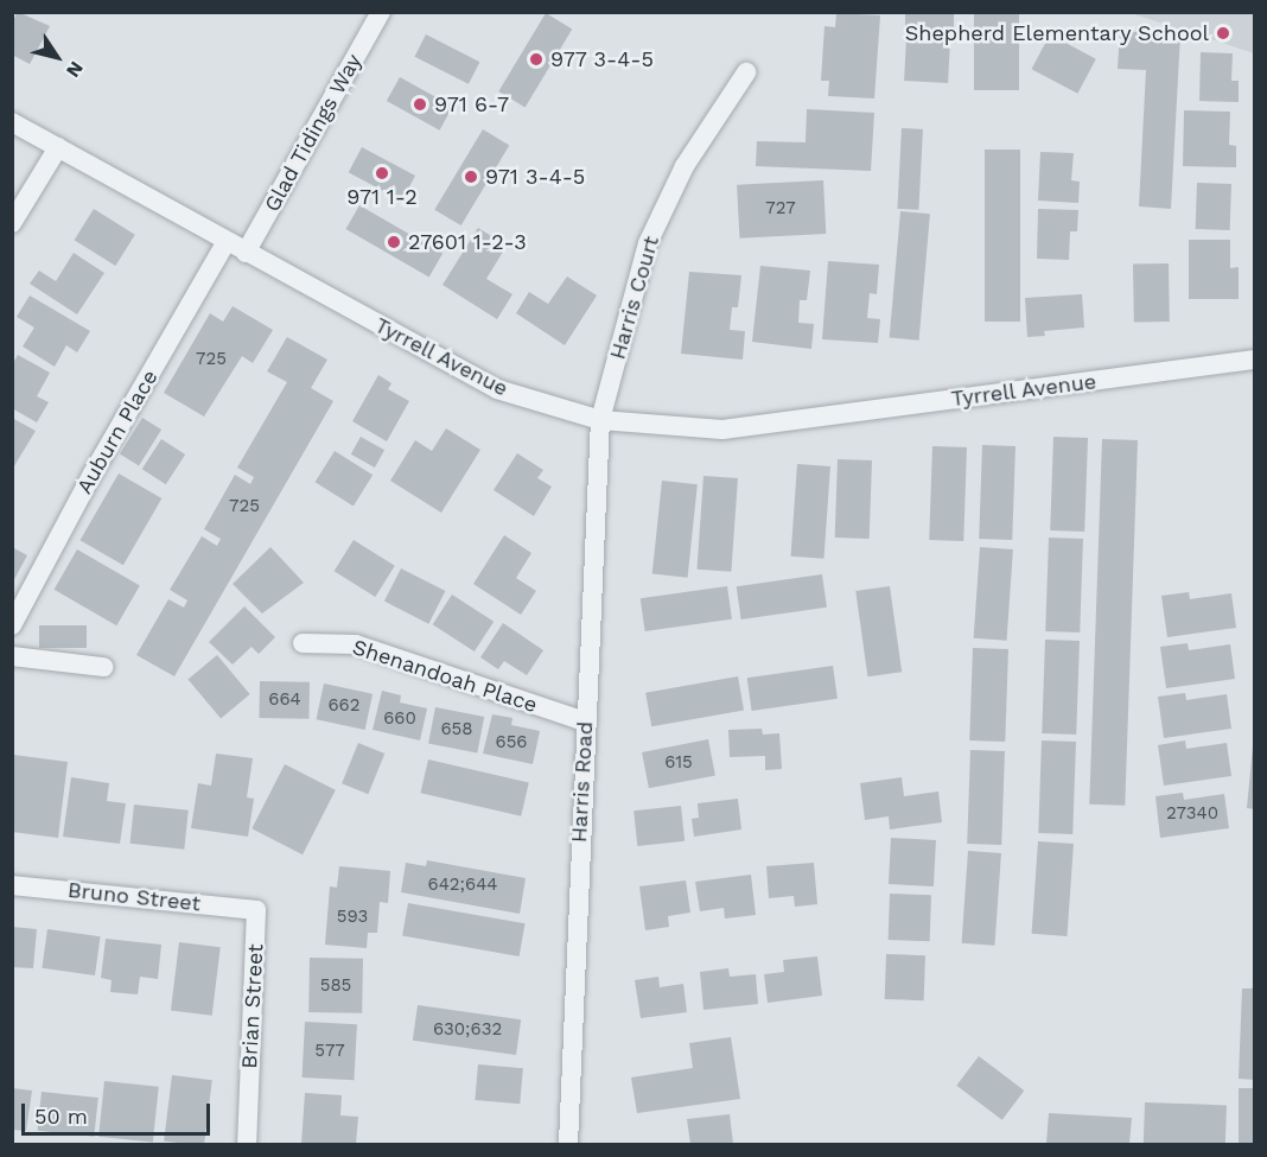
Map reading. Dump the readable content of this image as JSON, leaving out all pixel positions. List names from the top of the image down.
{
  "streets": {
    "street": [
      "Glad Tidings Way",
      "Harris Court",
      "Tyrrell Avenue",
      "Auburn Place",
      "Shenandoah Place",
      "Harris Road",
      "Bruno Street",
      "Brian Street"
    ]
  },
  "crossings": [
    ["Glad Tidings Way", "Tyrrell Avenue"],
    ["Harris Court", "Tyrrell Avenue"],
    ["Harris Court", "Harris Road"],
    ["Tyrrell Avenue", "Auburn Place"],
    ["Tyrrell Avenue", "Harris Road"],
    ["Shenandoah Place", "Harris Road"],
    ["Bruno Street", "Brian Street"]
  ],
  "places": [
    "Shepherd Elementary School",
    "977 3-4-5",
    "971 6-7",
    "971 1-2",
    "971 3-4-5",
    "27601 1-2-3"
  ],
  "house_numbers": [
    "727",
    "725",
    "725",
    "664",
    "662",
    "660",
    "658",
    "656",
    "615",
    "27340",
    "642;644",
    "593",
    "585",
    "630;632",
    "577"
  ],
  "scale_bar": "50 m",
  "north": "bottom right"
}
